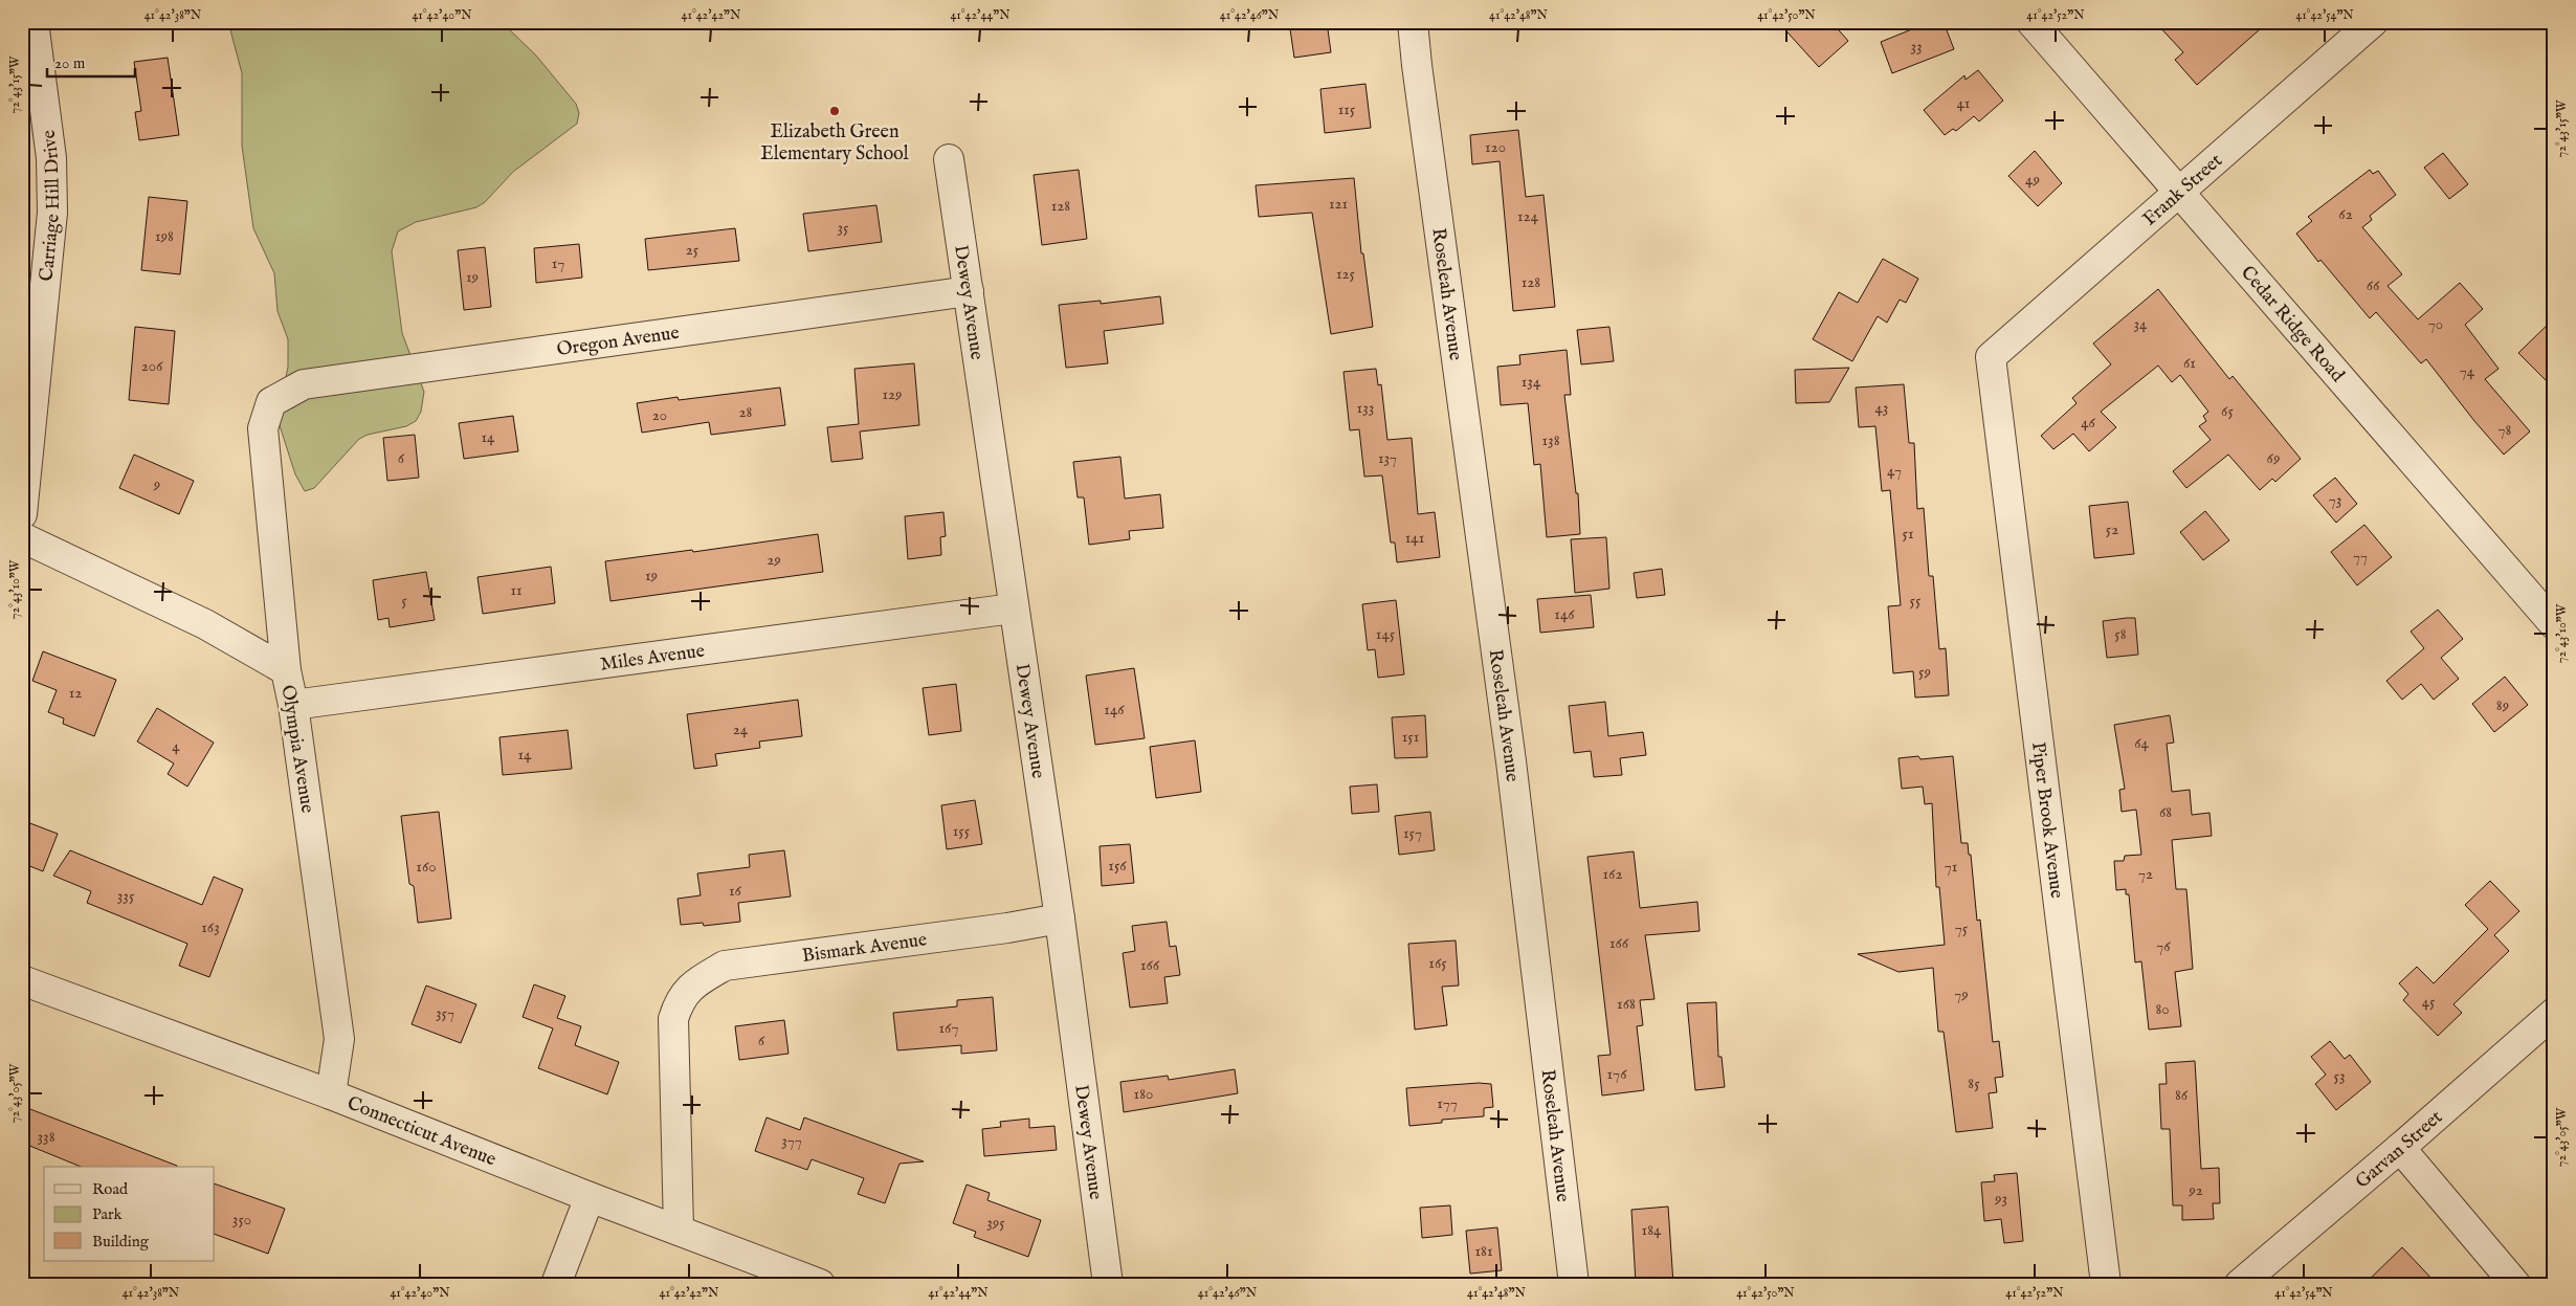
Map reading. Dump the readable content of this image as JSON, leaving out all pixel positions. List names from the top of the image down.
{
  "streets": {
    "street": [
      "Frank Street",
      "Carriage Hill Drive",
      "Roseleah Avenue",
      "Dewey Avenue",
      "Cedar Ridge Road",
      "Oregon Avenue",
      "Miles Avenue",
      "Olympia Avenue",
      "Piper Brook Avenue",
      "Bismark Avenue",
      "Connecticut Avenue",
      "Garvan Street"
    ]
  },
  "crossings": [
    ["Frank Street", "Cedar Ridge Road"],
    ["Frank Street", "Piper Brook Avenue"],
    ["Dewey Avenue", "Oregon Avenue"],
    ["Dewey Avenue", "Miles Avenue"],
    ["Dewey Avenue", "Bismark Avenue"],
    ["Oregon Avenue", "Olympia Avenue"],
    ["Miles Avenue", "Olympia Avenue"],
    ["Olympia Avenue", "Connecticut Avenue"],
    ["Bismark Avenue", "Connecticut Avenue"]
  ],
  "places": ["Elizabeth Green Elementary School"],
  "house_numbers": [
    "33",
    "41",
    "115",
    "120",
    "49",
    "121",
    "128",
    "62",
    "124",
    "35",
    "198",
    "25",
    "17",
    "125",
    "19",
    "128",
    "66",
    "34",
    "70",
    "61",
    "206",
    "74",
    "134",
    "129",
    "133",
    "43",
    "65",
    "28",
    "20",
    "46",
    "78",
    "14",
    "138",
    "6",
    "137",
    "69",
    "47",
    "9",
    "73",
    "52",
    "51",
    "141",
    "77",
    "29",
    "19",
    "11",
    "5",
    "55",
    "146",
    "145",
    "58",
    "59",
    "12",
    "89",
    "146",
    "24",
    "151",
    "64",
    "4",
    "14",
    "68",
    "155",
    "157",
    "156",
    "160",
    "71",
    "162",
    "72",
    "16",
    "335",
    "163",
    "75",
    "166",
    "76",
    "165",
    "166",
    "79",
    "45",
    "168",
    "80",
    "357",
    "167",
    "6",
    "176",
    "53",
    "85",
    "180",
    "86",
    "177",
    "338",
    "377",
    "92",
    "93",
    "350",
    "395",
    "184",
    "181"
  ],
  "legend": ["Road", "Park", "Building"],
  "scale_bar": "20 m",
  "coordinates": [
    "41°42'38\"N",
    "41°42'40\"N",
    "41°42'42\"N",
    "41°42'44\"N",
    "41°42'46\"N",
    "41°42'48\"N",
    "41°42'50\"N",
    "41°42'52\"N",
    "41°42'54\"N",
    "72°43'15\"W",
    "72°43'10\"W",
    "72°43'05\"W"
  ]
}
